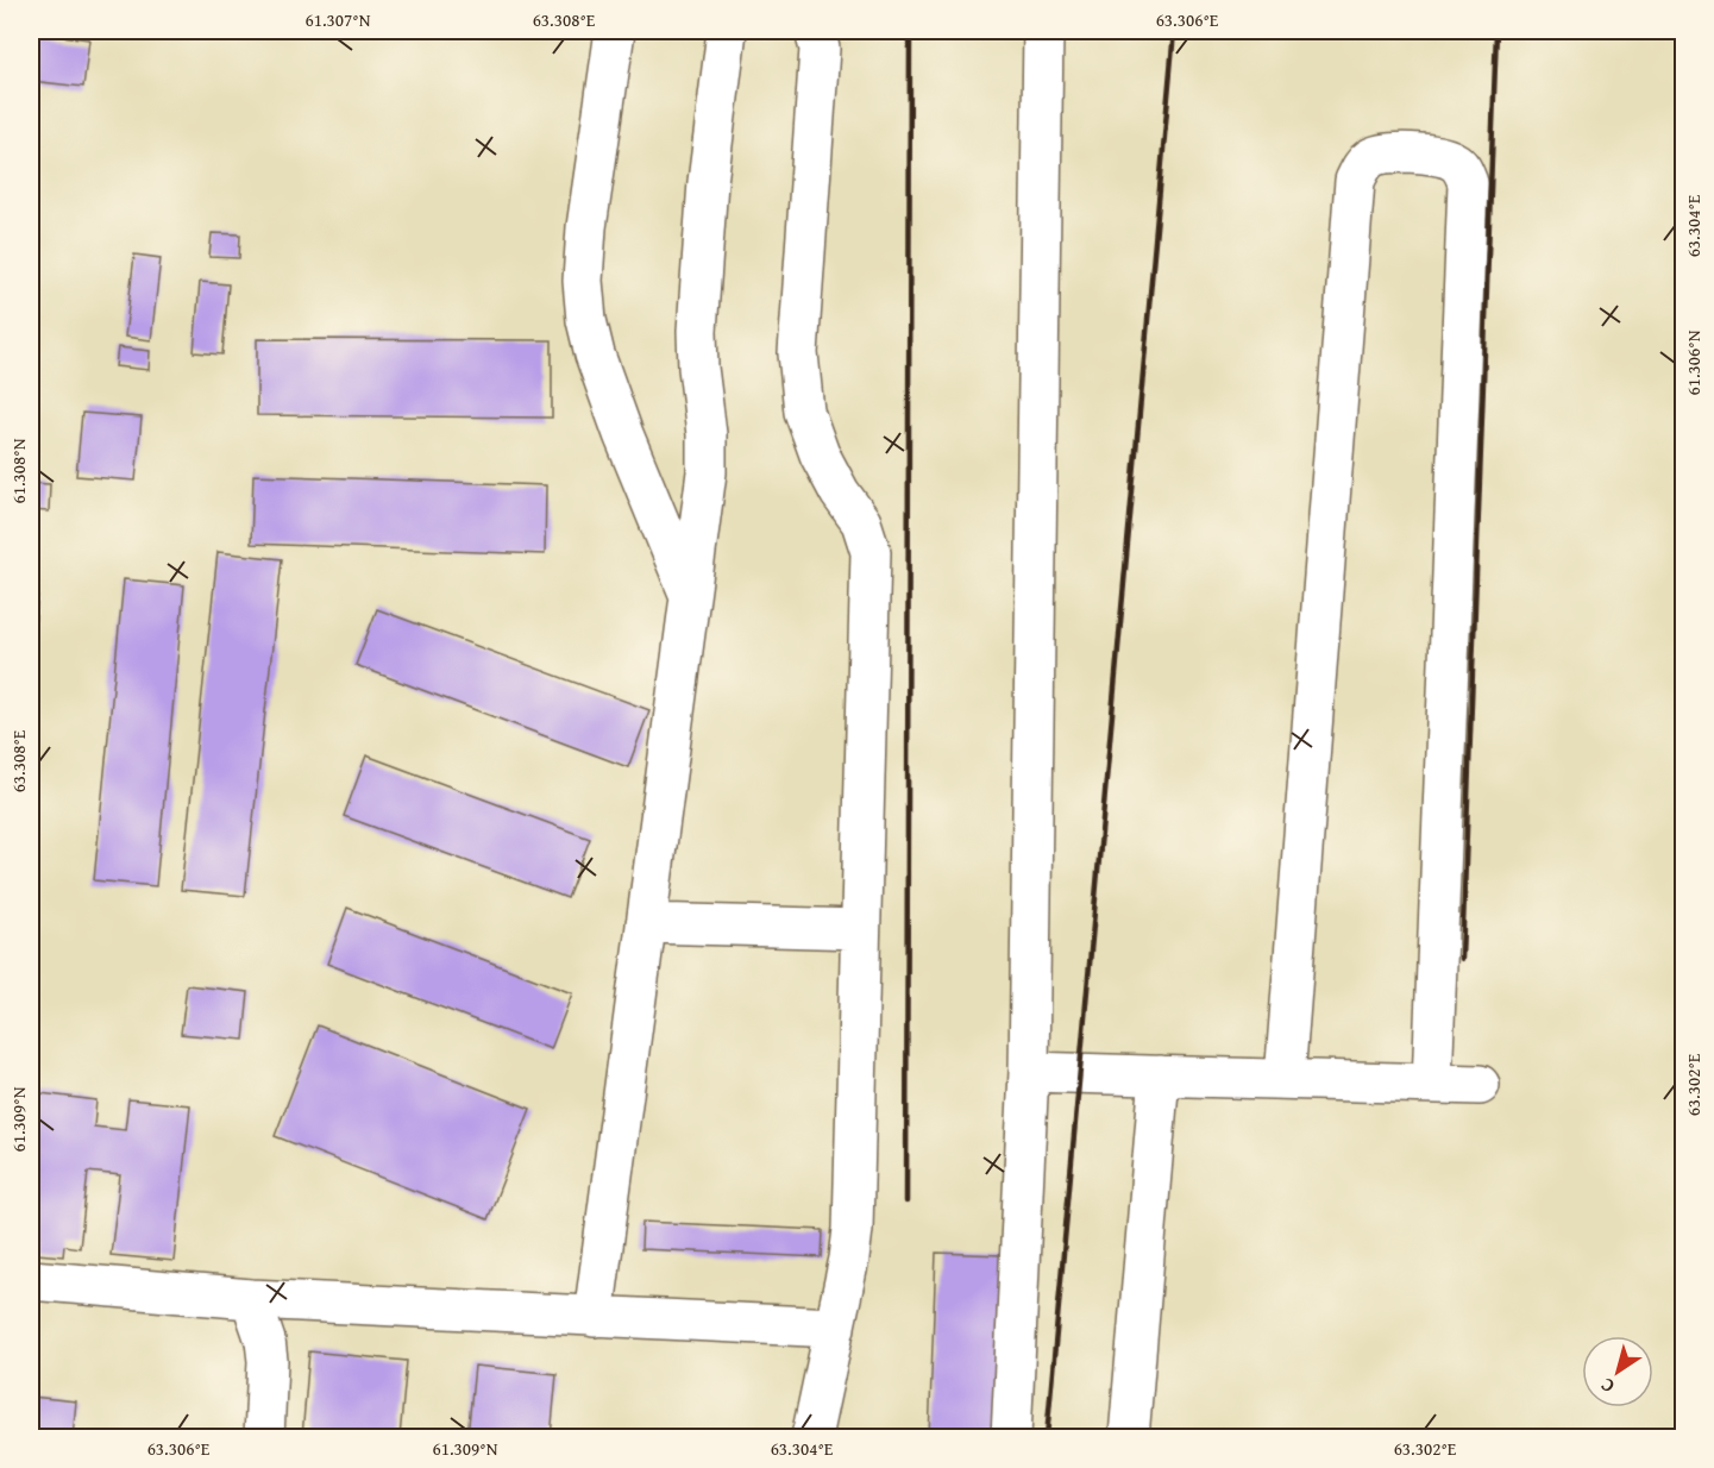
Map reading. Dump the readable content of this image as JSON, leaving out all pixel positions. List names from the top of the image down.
{
  "north": "bottom left",
  "coordinates": [
    "61.307°N",
    "63.308°E",
    "63.306°E",
    "63.304°E",
    "61.306°N",
    "61.308°N",
    "63.302°E",
    "61.309°N"
  ]
}
